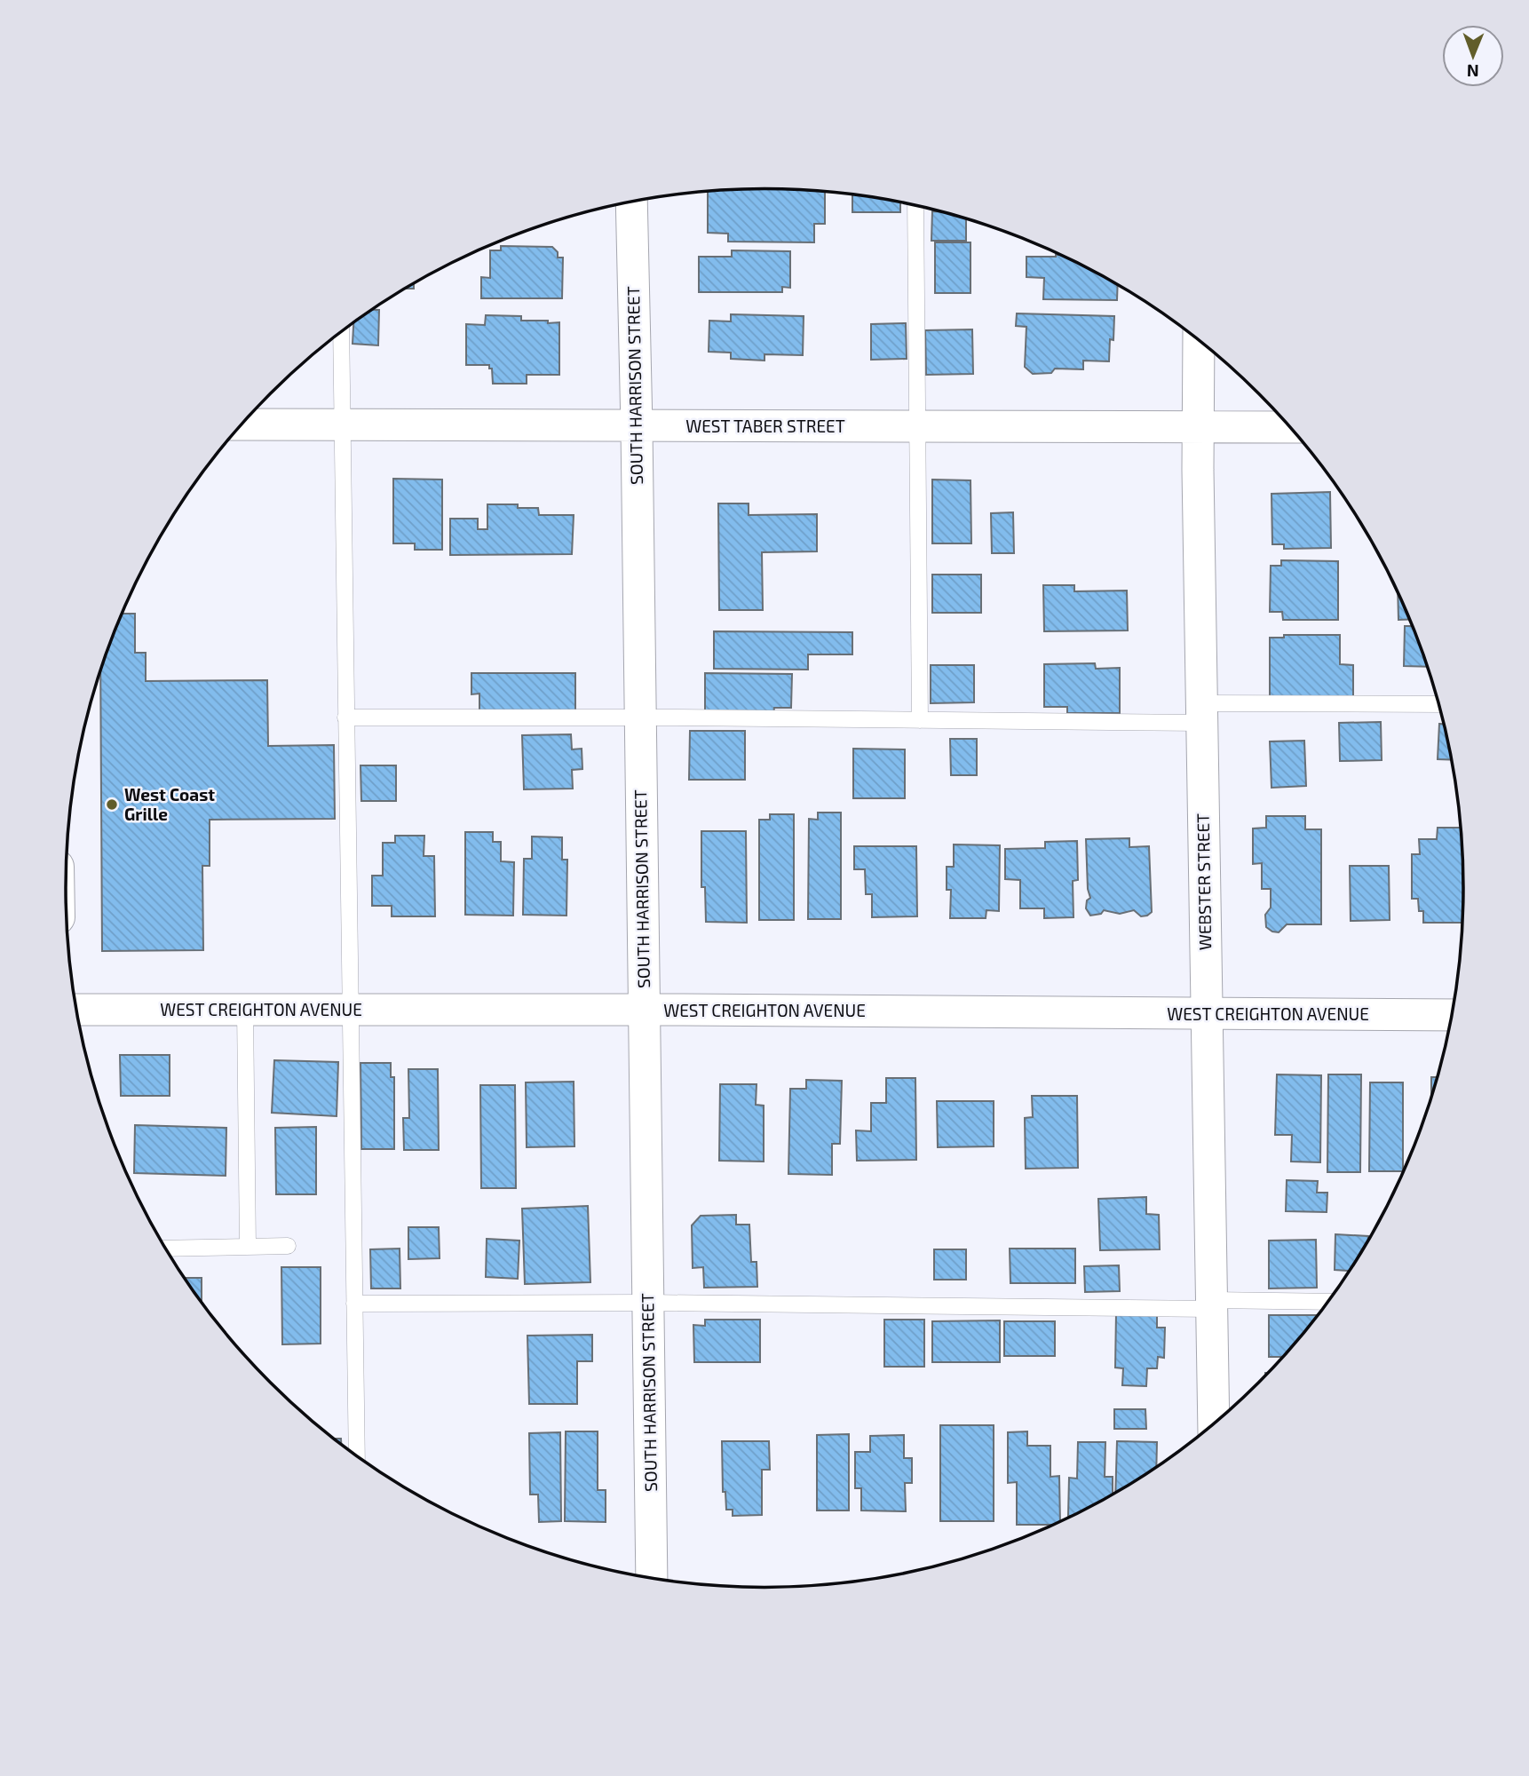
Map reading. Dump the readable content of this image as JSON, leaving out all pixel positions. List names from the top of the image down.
{
  "streets": {
    "street": [
      "SOUTH HARRISON STREET",
      "WEST TABER STREET",
      "WEBSTER STREET",
      "WEST CREIGHTON AVENUE"
    ]
  },
  "crossings": [
    ["SOUTH HARRISON STREET", "WEST TABER STREET"],
    ["SOUTH HARRISON STREET", "WEST CREIGHTON AVENUE"],
    ["WEST TABER STREET", "WEBSTER STREET"],
    ["WEBSTER STREET", "WEST CREIGHTON AVENUE"]
  ],
  "places": ["West Coast Grille"],
  "north": "bottom"
}
